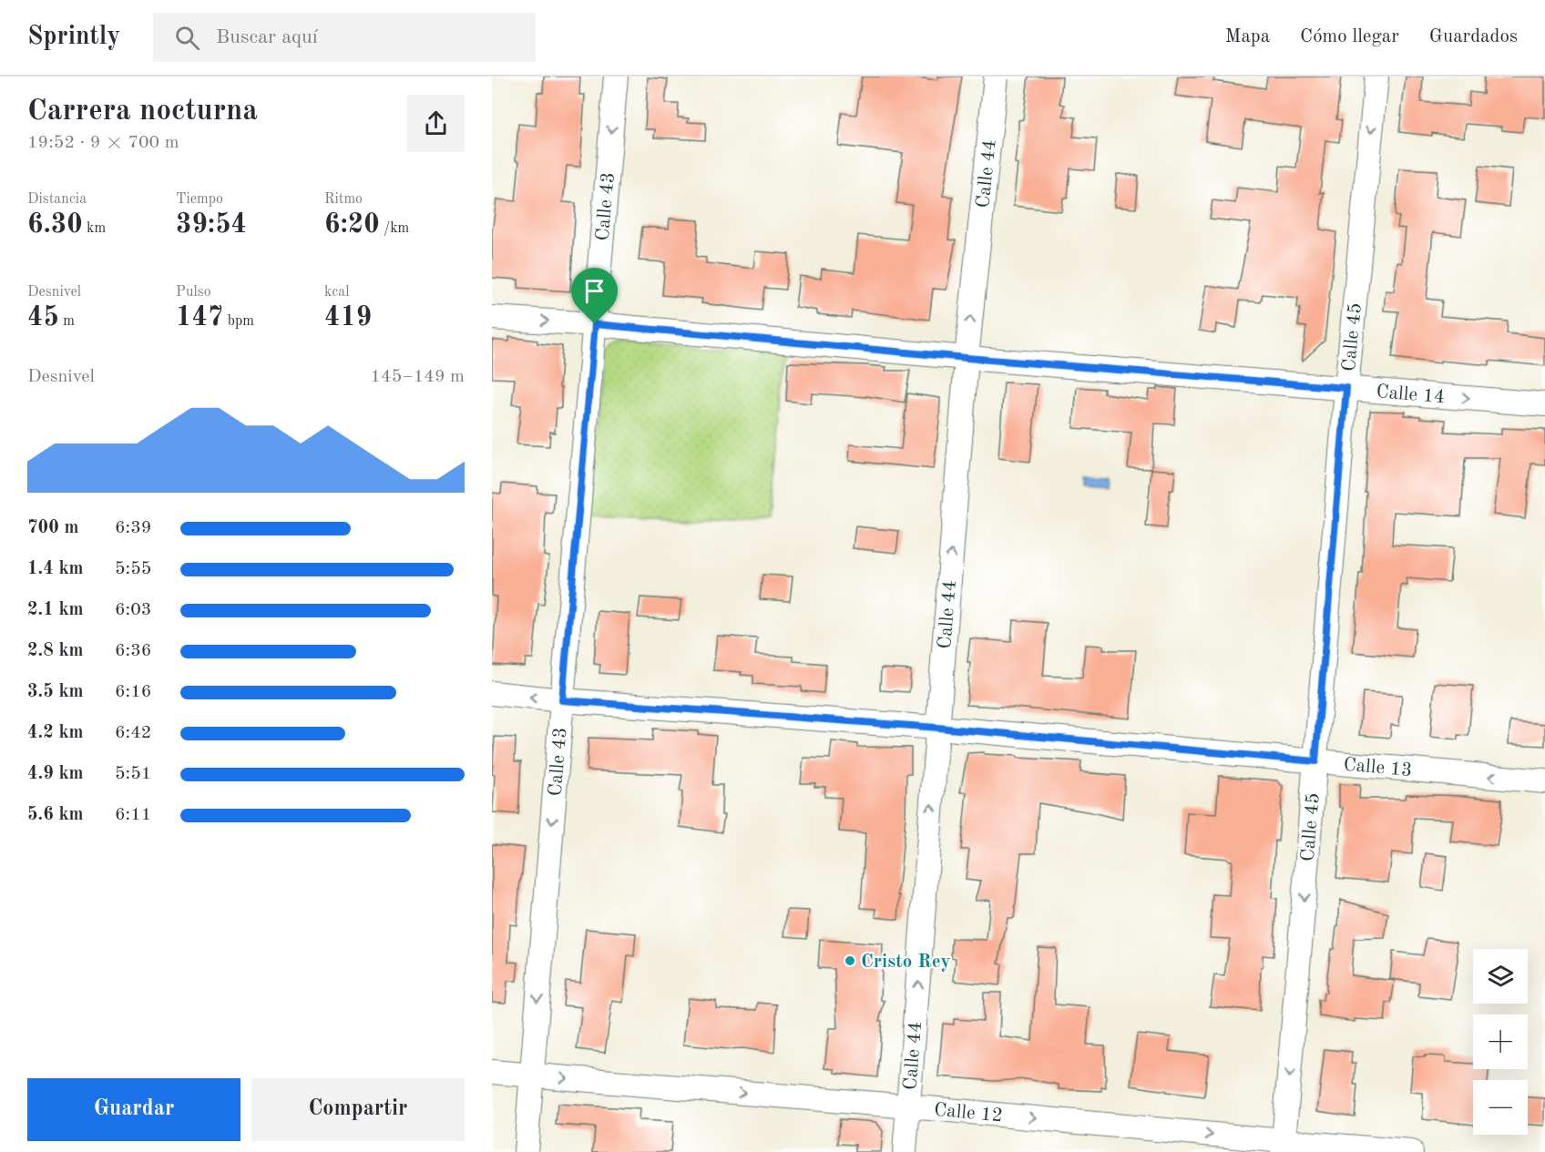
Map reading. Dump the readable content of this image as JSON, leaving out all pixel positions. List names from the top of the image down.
{
  "streets": {
    "street": [
      "Calle 44",
      "Calle 43",
      "Calle 45",
      "Calle 14",
      "Calle 13",
      "Calle 12"
    ]
  },
  "crossings": [
    ["Calle 44", "Calle 14"],
    ["Calle 44", "Calle 13"],
    ["Calle 44", "Calle 12"],
    ["Calle 43", "Calle 14"],
    ["Calle 43", "Calle 13"],
    ["Calle 43", "Calle 12"],
    ["Calle 45", "Calle 14"],
    ["Calle 45", "Calle 13"],
    ["Calle 45", "Calle 12"]
  ],
  "one_way": [
    "Calle 44",
    "Calle 43",
    "Calle 45",
    "Calle 12"
  ],
  "places": ["Cristo Rey"],
  "page": {
    "header": "Sprintly",
    "search": "Buscar aquí",
    "nav": ["Mapa", "Cómo llegar", "Guardados"],
    "heading": ["Carrera nocturna", "19:52 · 9 × 700 m"],
    "stats": [
      ["Distancia", "6.30 km"],
      ["Tiempo", "39:54"],
      ["Ritmo", "6:20 /km"],
      ["Desnivel", "45 m"],
      ["Pulso", "147 bpm"],
      ["kcal", "419"]
    ],
    "chart": ["Desnivel", "145–149 m"],
    "list": [
      {
        "name": "700 m",
        "note": "6:39"
      },
      {
        "name": "1.4 km",
        "note": "5:55"
      },
      {
        "name": "2.1 km",
        "note": "6:03"
      },
      {
        "name": "2.8 km",
        "note": "6:36"
      },
      {
        "name": "3.5 km",
        "note": "6:16"
      },
      {
        "name": "4.2 km",
        "note": "6:42"
      },
      {
        "name": "4.9 km",
        "note": "5:51"
      },
      {
        "name": "5.6 km",
        "note": "6:11"
      }
    ],
    "map_buttons": ["+", "−"],
    "buttons": ["Guardar", "Compartir"]
  }
}
